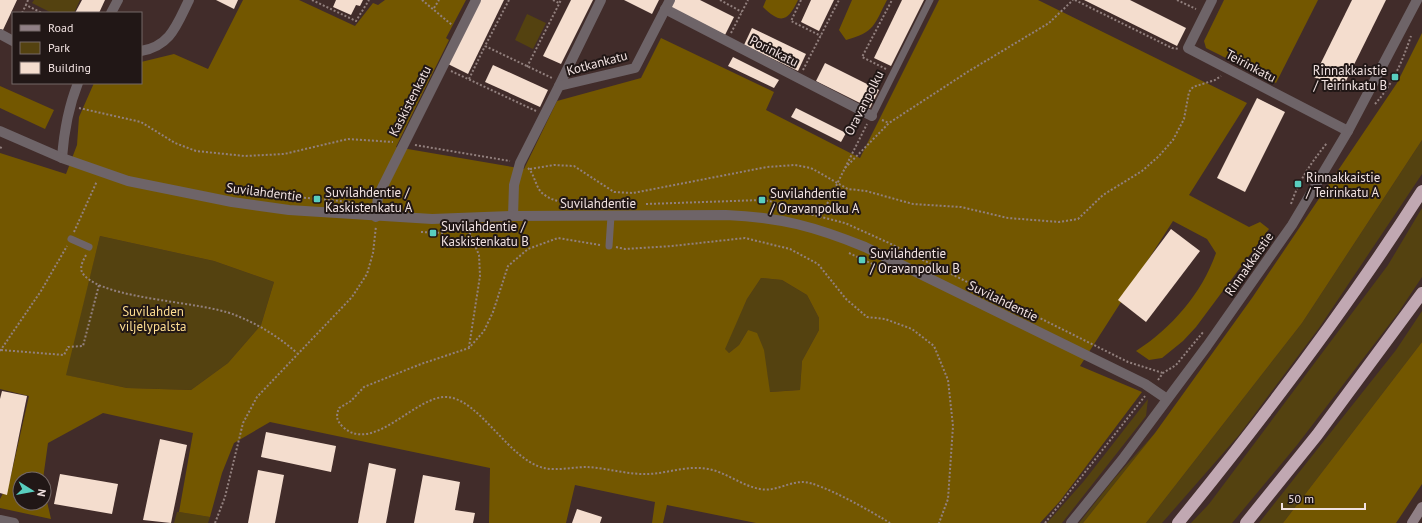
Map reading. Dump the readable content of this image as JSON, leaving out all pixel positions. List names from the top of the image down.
{
  "streets": {
    "street": [
      "Porinkatu",
      "Kotkankatu",
      "Teirinkatu",
      "Kaskistenkatu",
      "Suvilahdentie",
      "Rinnakkaistie"
    ],
    "lane": ["Oravanpolku"]
  },
  "crossings": [
    ["Porinkatu", "Kotkankatu"],
    ["Porinkatu", "Oravanpolku"],
    ["Kotkankatu", "Suvilahdentie"],
    ["Teirinkatu", "Rinnakkaistie"],
    ["Kaskistenkatu", "Suvilahdentie"],
    ["Suvilahdentie", "Rinnakkaistie"]
  ],
  "parks": ["Suvilahden viljelypalsta"],
  "places": {
    "transit": [
      "Rinnakkaistie / Teirinkatu B",
      "Rinnakkaistie / Teirinkatu A",
      "Suvilahdentie / Kaskistenkatu A",
      "Suvilahdentie / Oravanpolku A",
      "Suvilahdentie / Kaskistenkatu B",
      "Suvilahdentie / Oravanpolku B"
    ]
  },
  "legend": ["Road", "Park", "Building"],
  "scale_bar": "50 m",
  "north": "right"
}
